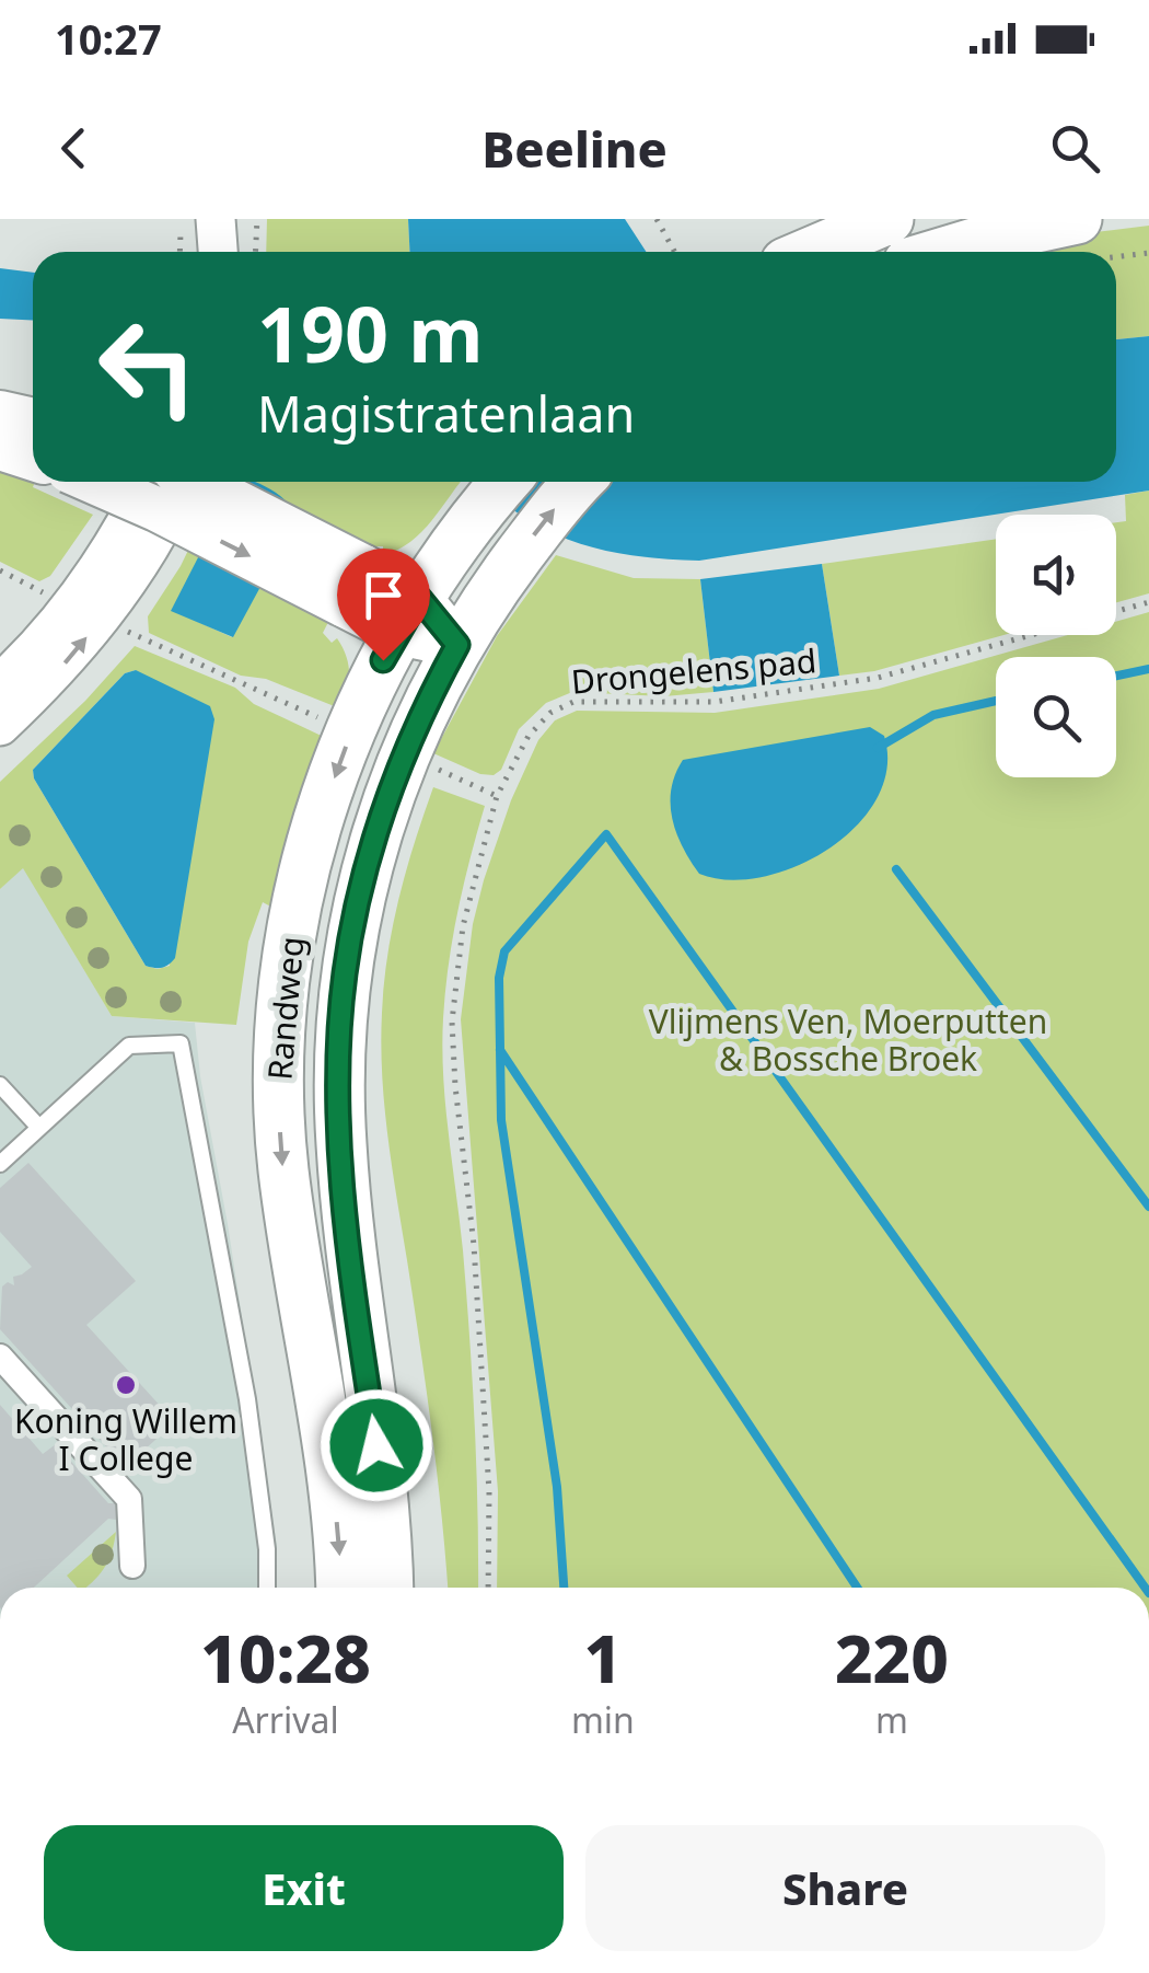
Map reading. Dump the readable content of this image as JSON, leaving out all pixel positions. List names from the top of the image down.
{
  "streets": {
    "main road": ["Randweg"],
    "path": ["Drongelens pad"]
  },
  "parks": ["Vlijmens Ven, Moerputten & Bossche Broek"],
  "places": ["Koning Willem I College"],
  "page": {
    "status": "10:27",
    "header": "Beeline",
    "turn": ["190 m", "Magistratenlaan"],
    "eta": [
      "10:28",
      "Arrival",
      "1",
      "min",
      "220",
      "m"
    ],
    "buttons": ["Exit", "Share"]
  }
}
